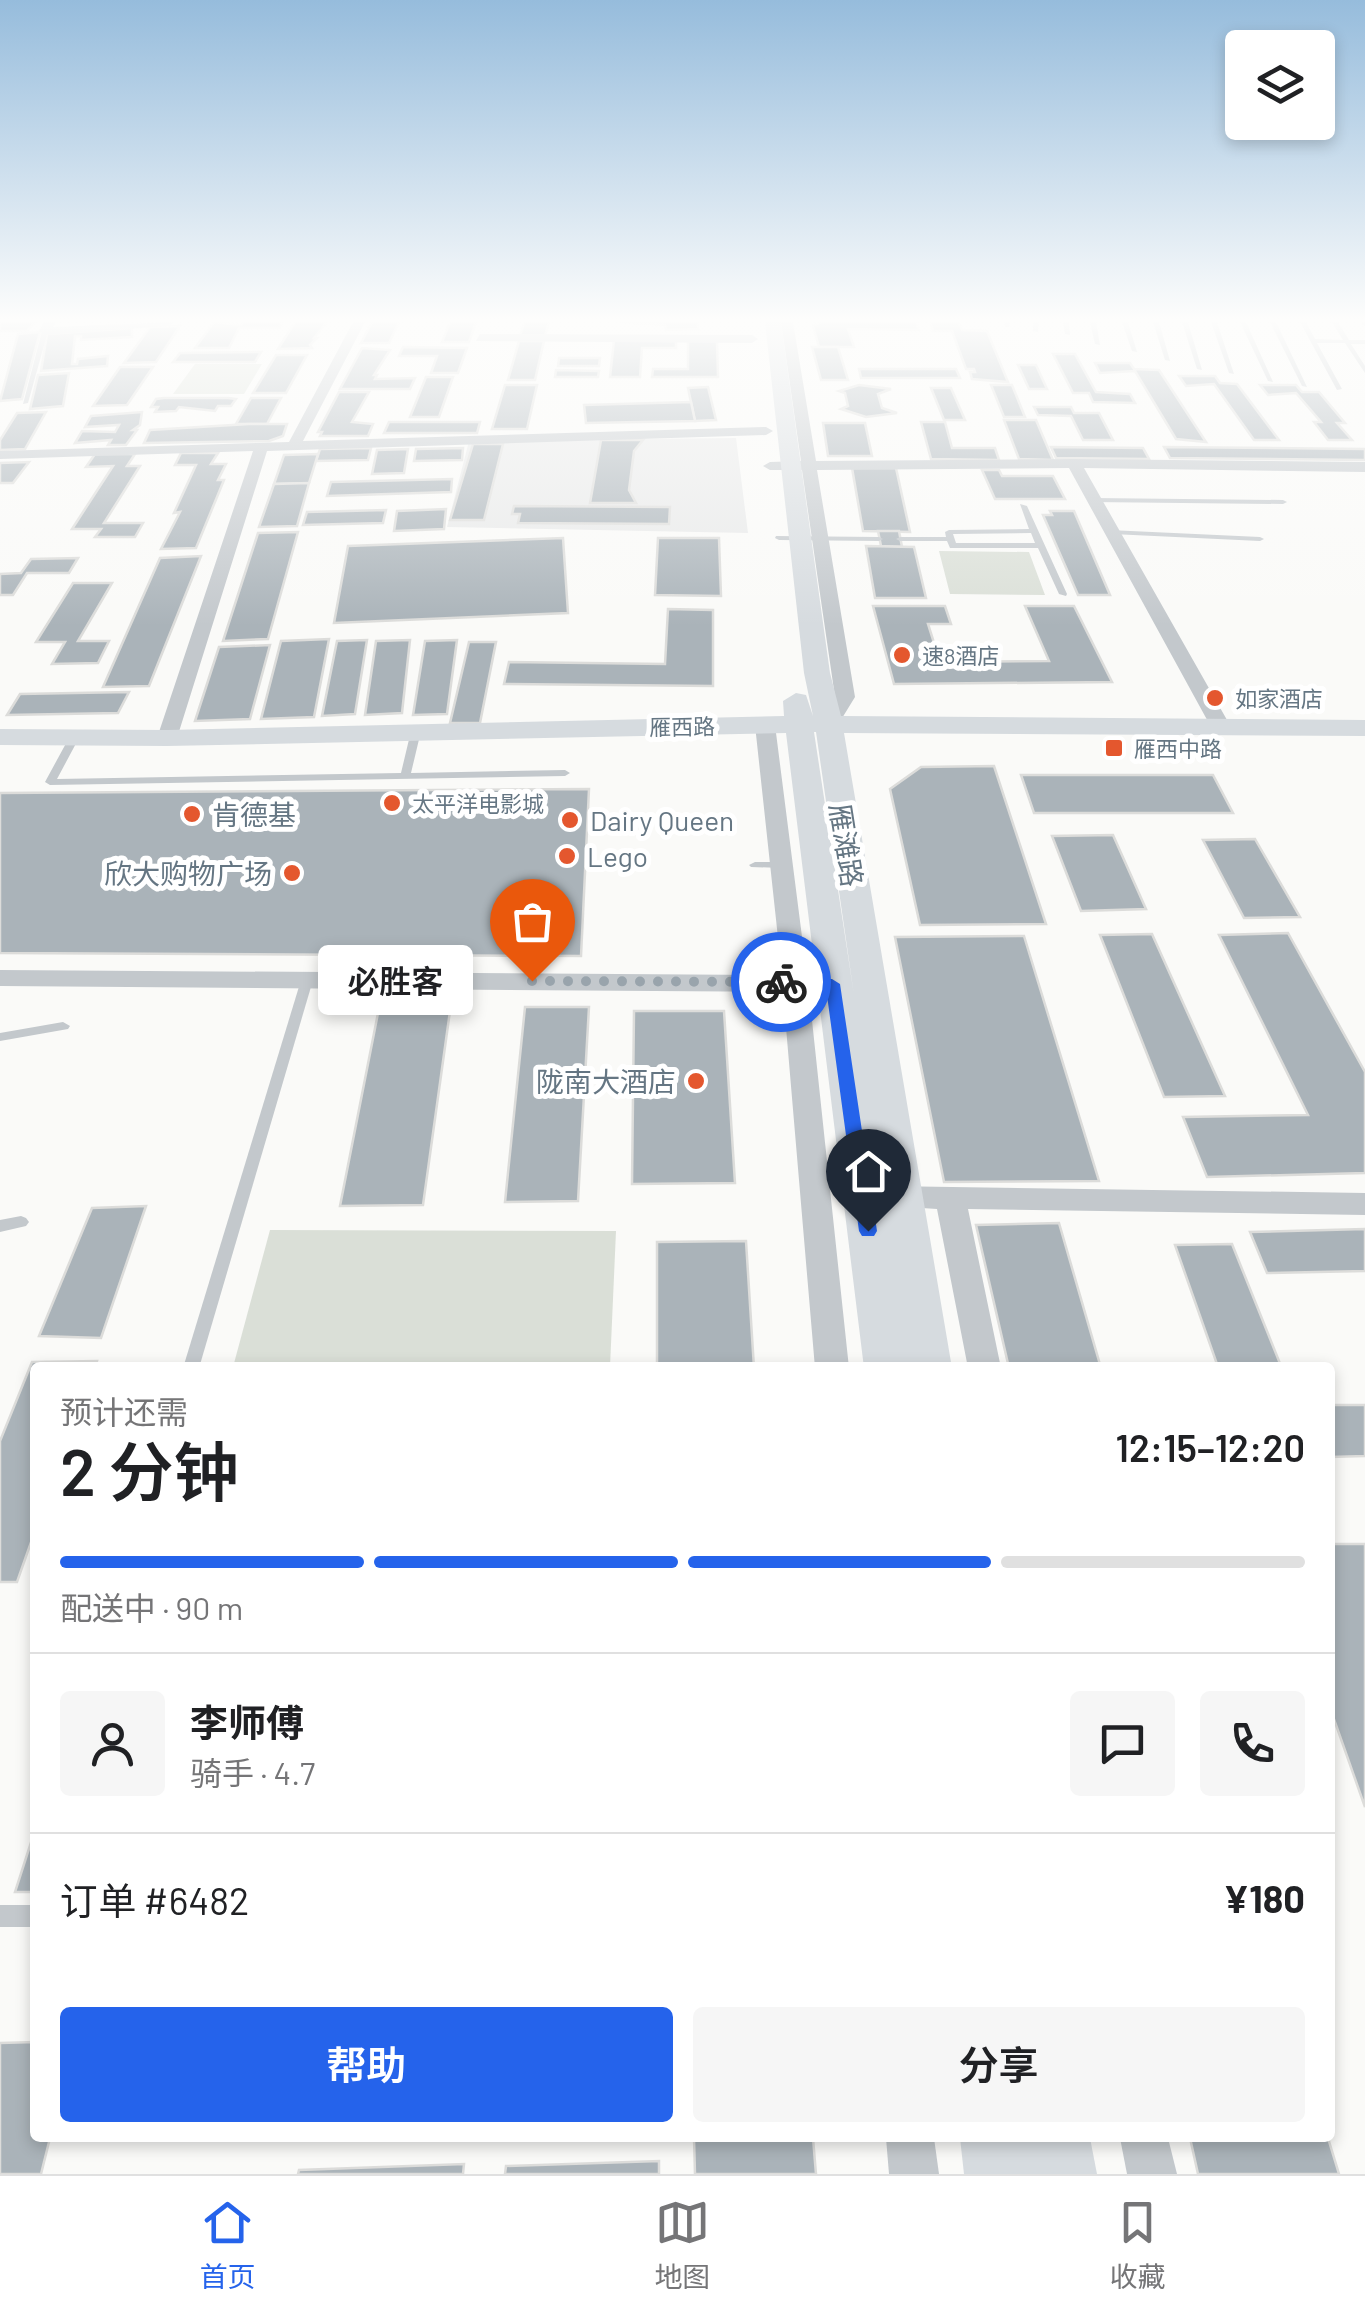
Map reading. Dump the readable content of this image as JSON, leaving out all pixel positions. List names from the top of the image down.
{
  "streets": {
    "main road": ["雁西路", "雁滩路"]
  },
  "crossings": [
    ["雁西路", "雁滩路"]
  ],
  "places": {
    "other": [
      "速8酒店",
      "如家酒店",
      "太平洋电影城",
      "肯德基",
      "Dairy Queen",
      "Lego",
      "欣大购物广场",
      "必胜客",
      "陇南大酒店"
    ],
    "transit": ["雁西中路"]
  },
  "page": {
    "bubble": "必胜客",
    "heading": ["2 分钟", "预计还需", "12:15–12:20"],
    "panel": [
      "李师傅",
      "骑手 · 4.7",
      "订单 #6482",
      "¥180"
    ],
    "bar": "配送中 · 90 m",
    "buttons": ["帮助", "分享"],
    "tabs": ["首页", "地图", "收藏"]
  }
}
